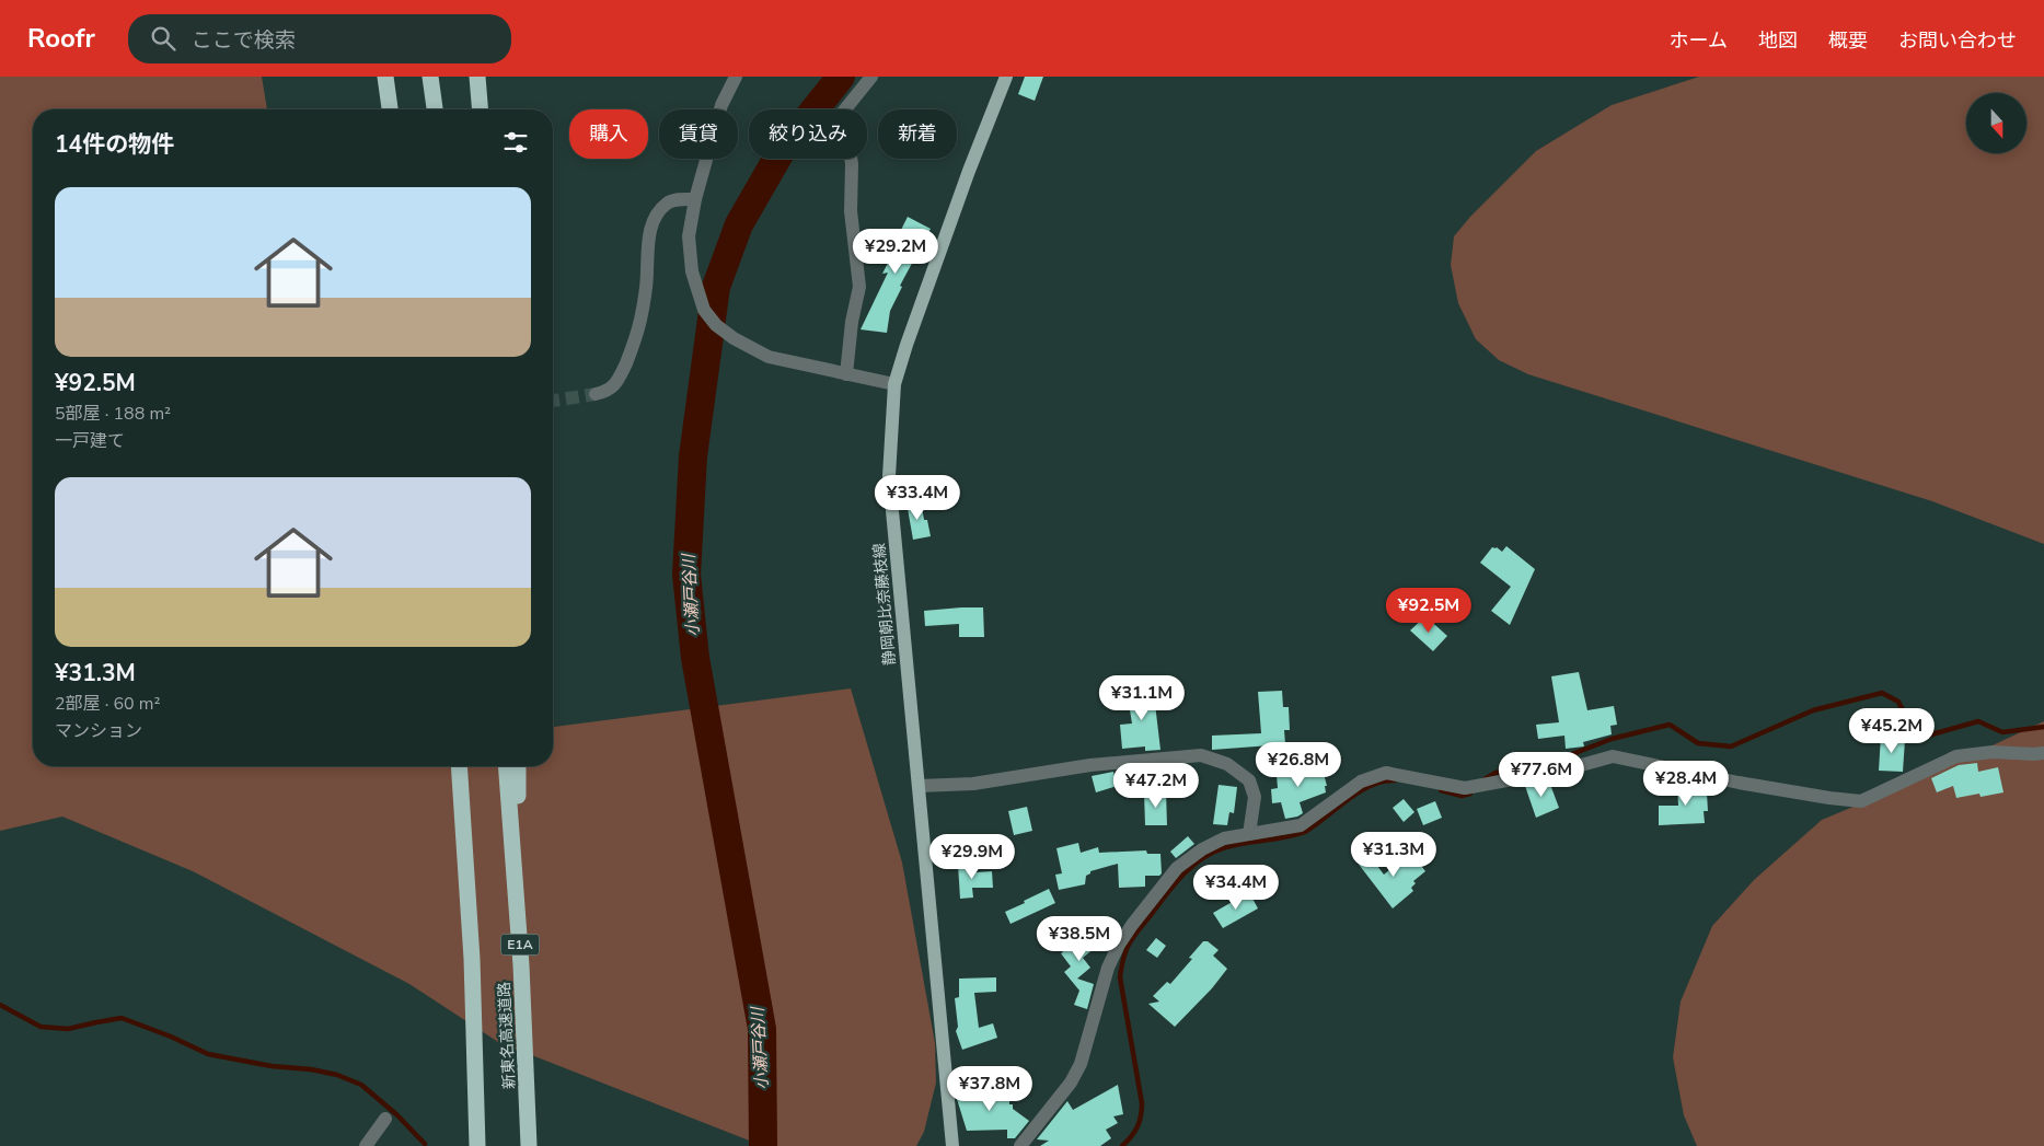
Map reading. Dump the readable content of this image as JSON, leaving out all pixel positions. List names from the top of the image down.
{
  "streets": {
    "highway": ["E1A", "新東名高速道路"],
    "main road": ["静岡朝比奈藤枝線"]
  },
  "water": ["小瀬戸谷川"],
  "north": "bottom",
  "page": {
    "header": "Roofr",
    "search": "ここで検索",
    "nav": [
      "ホーム",
      "地図",
      "概要",
      "お問い合わせ"
    ],
    "chip": [
      "購入",
      "賃貸",
      "絞り込み",
      "新着"
    ],
    "heading": "14件の物件",
    "list": [
      {
        "name": "¥92.5M",
        "note": "5部屋 · 188 m² · 一戸建て"
      },
      {
        "name": "¥31.3M",
        "note": "2部屋 · 60 m² · マンション"
      }
    ],
    "price": [
      "¥29.2M",
      "¥33.4M",
      "¥92.5M",
      "¥31.1M",
      "¥45.2M",
      "¥26.8M",
      "¥77.6M",
      "¥28.4M",
      "¥47.2M",
      "¥31.3M",
      "¥29.9M",
      "¥34.4M",
      "¥38.5M",
      "¥37.8M"
    ]
  }
}
